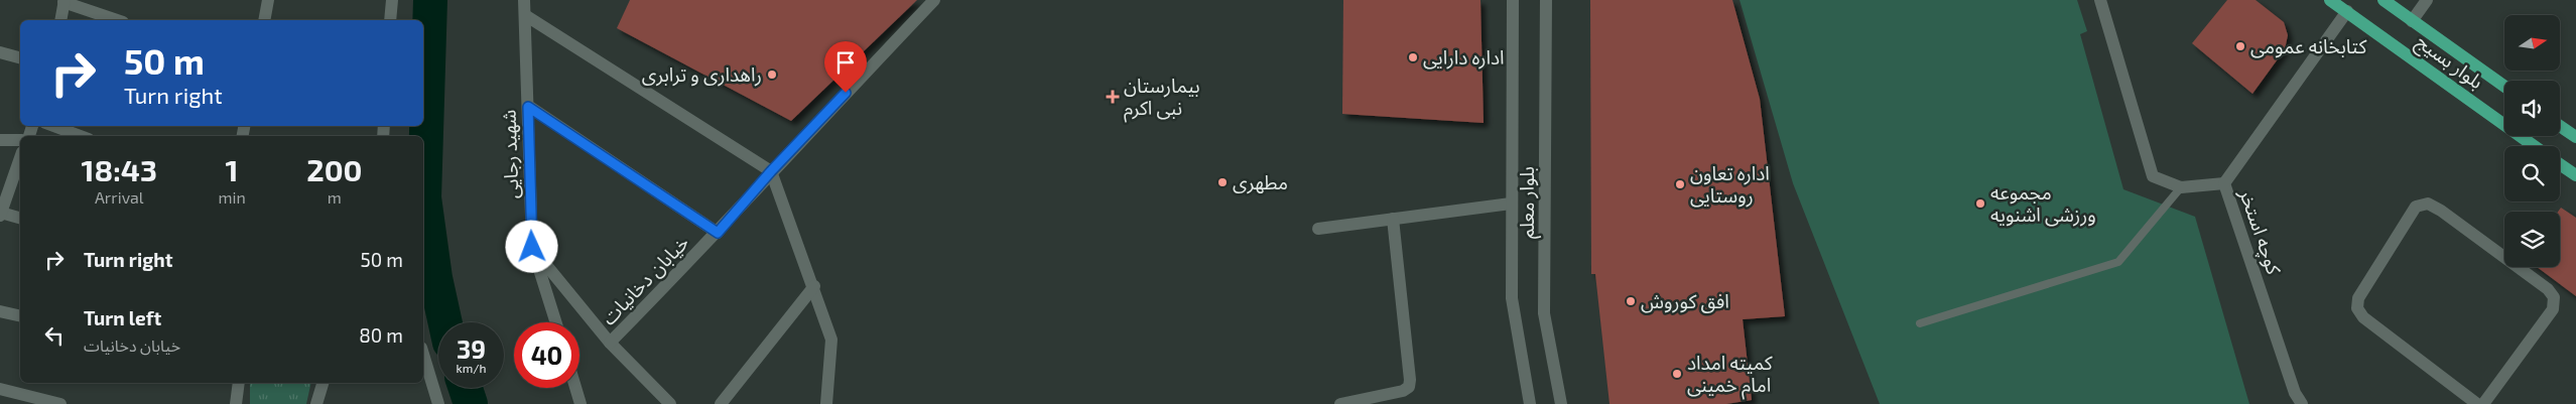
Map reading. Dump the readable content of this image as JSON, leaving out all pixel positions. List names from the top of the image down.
{
  "streets": {
    "main road": ["بلوار بسیج"],
    "street": [
      "شهید رجایی",
      "بلوار معلم",
      "کوچه استخر",
      "خیابان دخانیات"
    ]
  },
  "crossings": [
    ["بلوار بسیج", "کوچه استخر"]
  ],
  "places": {
    "other": [
      "کتابخانه عمومی",
      "اداره دارایی",
      "راهداری و ترابری",
      "مطهری",
      "اداره تعاون روستایی",
      "مجموعه ورزشی اشنویه",
      "افق کوروش",
      "کمیته امداد امام خمینی"
    ],
    "health": ["بیمارستان نبی اکرم"]
  },
  "north": "right",
  "page": {
    "turn": ["50 m", "Turn right"],
    "eta": [
      "18:43",
      "Arrival",
      "1",
      "min",
      "200",
      "m"
    ],
    "list": [
      {
        "name": "Turn right",
        "value": "50 m"
      },
      {
        "name": "Turn left",
        "note": "خیابان دخانیات",
        "value": "80 m"
      }
    ],
    "speed": "39 km/h",
    "limit": "40"
  }
}
